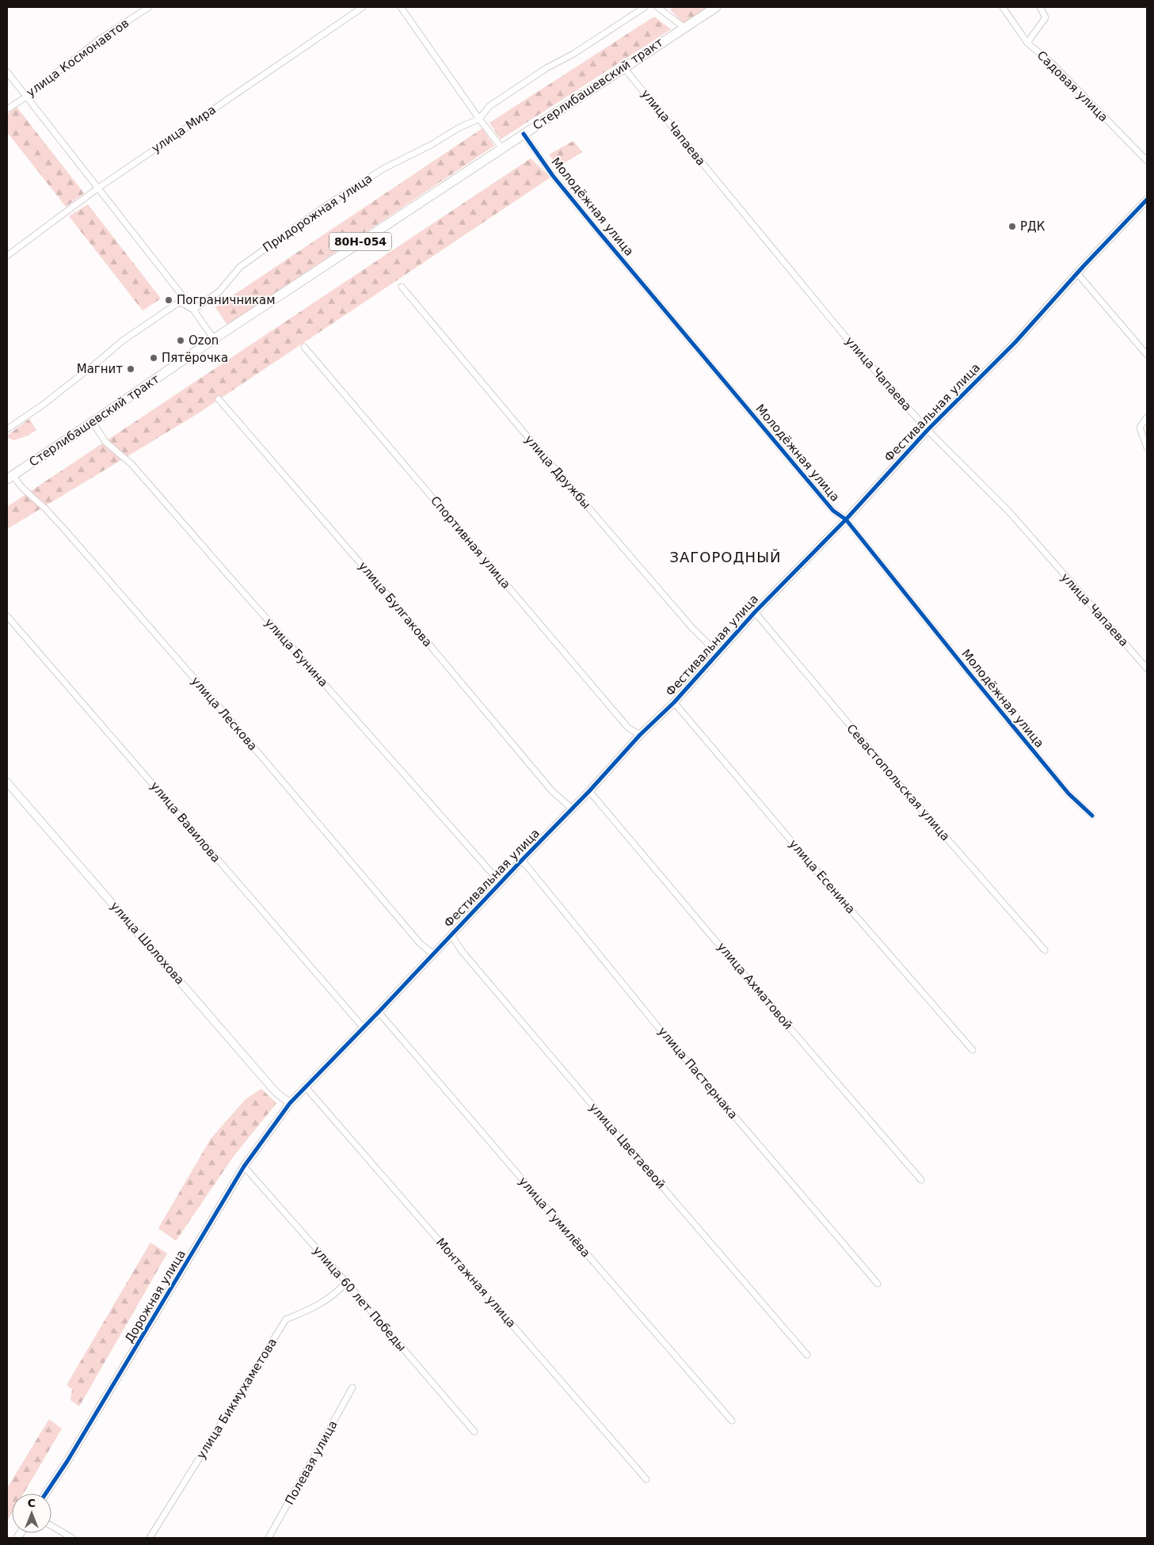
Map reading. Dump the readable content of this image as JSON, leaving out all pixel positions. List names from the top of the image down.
{
  "streets": {
    "main road": ["Стерлибашевский тракт", "80Н-054"],
    "street": [
      "улица Космонавтов",
      "Садовая улица",
      "улица Чапаева",
      "улица Мира",
      "Молодёжная улица",
      "Придорожная улица",
      "Фестивальная улица",
      "улица Дружбы",
      "Спортивная улица",
      "улица Булгакова",
      "улица Бунина",
      "улица Лескова",
      "Севастопольская улица",
      "улица Вавилова",
      "улица Есенина",
      "улица Шолохова",
      "улица Ахматовой",
      "улица Пастернака",
      "улица Цветаевой",
      "улица Гумилёва",
      "Монтажная улица",
      "Дорожная улица",
      "улица 60 лет Победы",
      "улица Бикмухаметова",
      "Полевая улица"
    ]
  },
  "crossings": [
    ["Стерлибашевский тракт", "улица Чапаева"],
    ["Стерлибашевский тракт", "Молодёжная улица"],
    ["Стерлибашевский тракт", "улица Бунина"],
    ["Стерлибашевский тракт", "улица Лескова"],
    ["улица Чапаева", "Фестивальная улица"],
    ["Молодёжная улица", "Фестивальная улица"],
    ["Фестивальная улица", "улица Дружбы"],
    ["Фестивальная улица", "Спортивная улица"],
    ["Фестивальная улица", "улица Булгакова"],
    ["Фестивальная улица", "улица Бунина"],
    ["Фестивальная улица", "улица Лескова"],
    ["Фестивальная улица", "Севастопольская улица"],
    ["Фестивальная улица", "улица Вавилова"],
    ["Фестивальная улица", "улица Есенина"],
    ["Фестивальная улица", "улица Шолохова"],
    ["Фестивальная улица", "улица Ахматовой"],
    ["Фестивальная улица", "улица Пастернака"],
    ["Фестивальная улица", "улица Цветаевой"],
    ["Фестивальная улица", "улица Гумилёва"],
    ["Фестивальная улица", "Монтажная улица"],
    ["Фестивальная улица", "Дорожная улица"],
    ["улица Шолохова", "Дорожная улица"],
    ["Дорожная улица", "улица 60 лет Победы"],
    ["улица 60 лет Победы", "улица Бикмухаметова"]
  ],
  "districts": ["ЗАГОРОДНЫЙ"],
  "places": [
    "РДК",
    "Пограничникам",
    "Ozon",
    "Пятёрочка",
    "Магнит"
  ],
  "north": "top"
}
